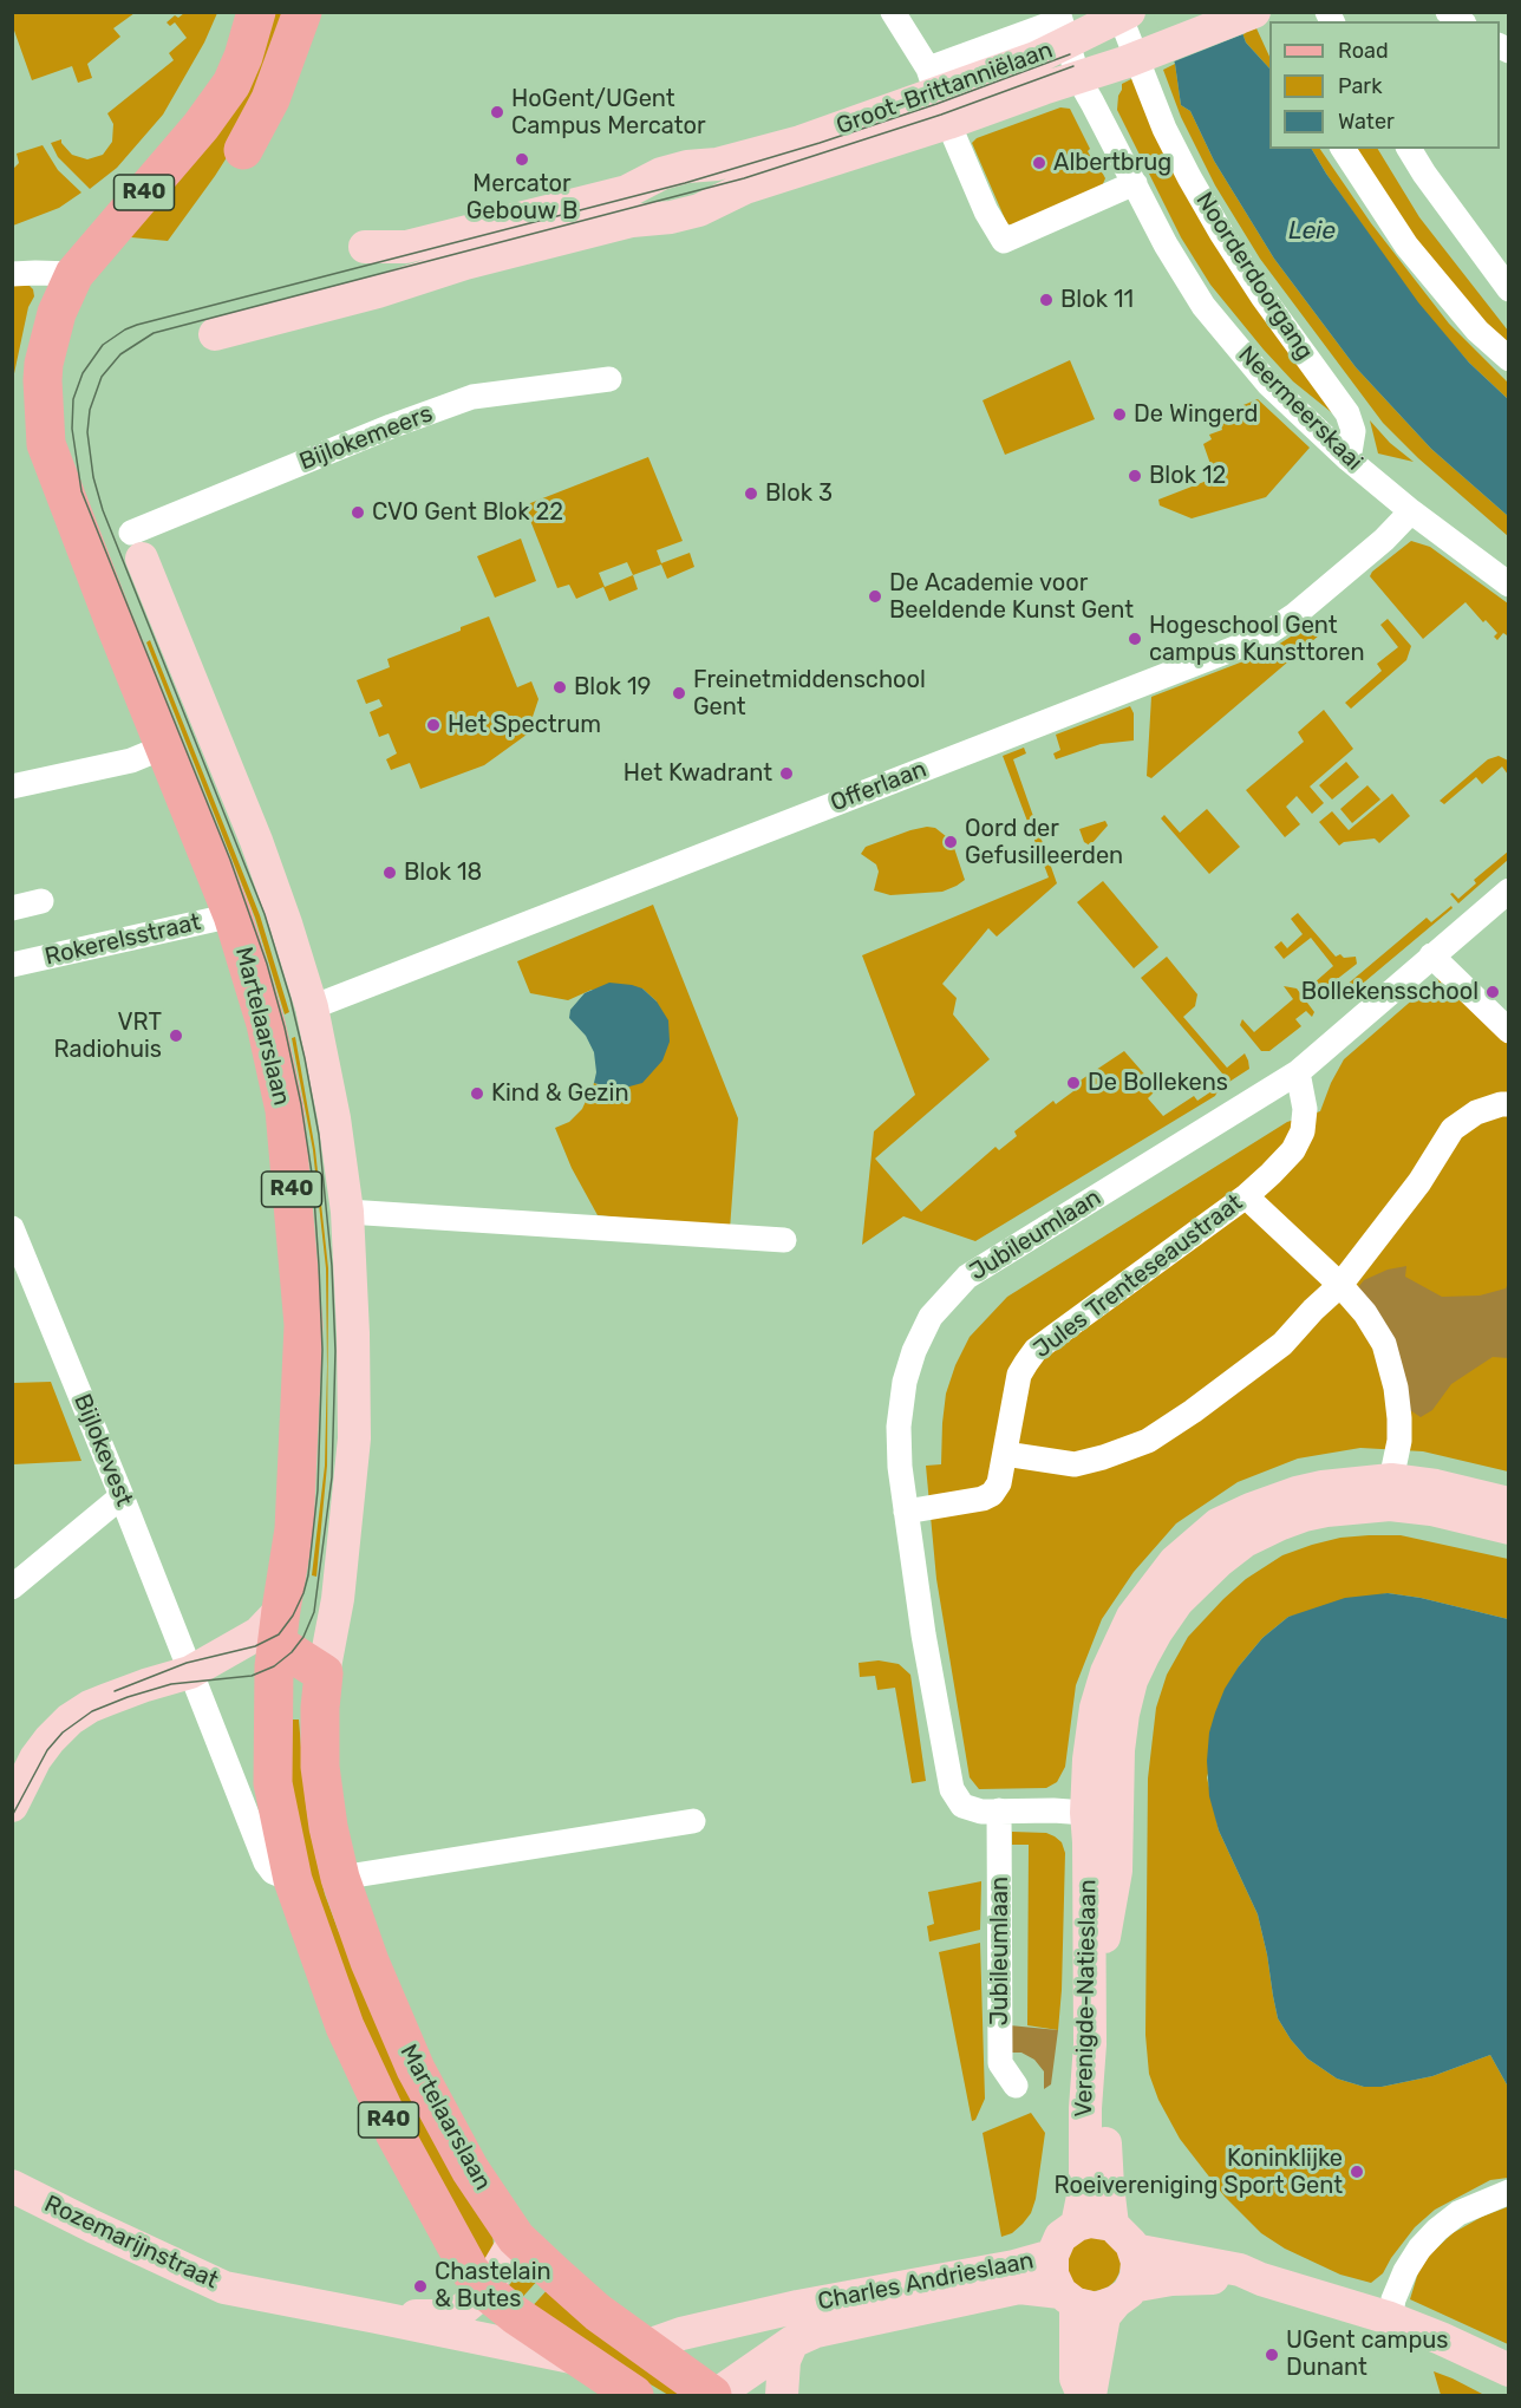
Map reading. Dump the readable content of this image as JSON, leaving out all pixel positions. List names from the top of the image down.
{
  "streets": {
    "main road": ["R40", "Martelaarslaan"],
    "street": [
      "Groot-Brittanniëlaan",
      "Noorderdoorgang",
      "Neermeerskaai",
      "Bijlokemeers",
      "Offerlaan",
      "Rokerelsstraat",
      "Jubileumlaan",
      "Jules Trenteseaustraat",
      "Bijlokevest",
      "Verenigde-Natieslaan",
      "Rozemarijnstraat",
      "Charles Andrieslaan"
    ]
  },
  "crossings": [
    ["Groot-Brittanniëlaan", "Neermeerskaai"],
    ["R40", "Martelaarslaan"],
    ["R40", "Rozemarijnstraat"],
    ["Noorderdoorgang", "Neermeerskaai"],
    ["Neermeerskaai", "Offerlaan"],
    ["Bijlokemeers", "Martelaarslaan"],
    ["Offerlaan", "Martelaarslaan"],
    ["Rokerelsstraat", "Martelaarslaan"],
    ["Martelaarslaan", "Rozemarijnstraat"],
    ["Martelaarslaan", "Charles Andrieslaan"],
    ["Jubileumlaan", "Jules Trenteseaustraat"],
    ["Jubileumlaan", "Verenigde-Natieslaan"],
    ["Verenigde-Natieslaan", "Charles Andrieslaan"]
  ],
  "water": ["Leie"],
  "places": [
    "HoGent/UGent Campus Mercator",
    "Mercator Gebouw B",
    "Albertbrug",
    "Blok 11",
    "De Wingerd",
    "Blok 12",
    "Blok 3",
    "CVO Gent Blok 22",
    "De Academie voor Beeldende Kunst Gent",
    "Hogeschool Gent campus Kunsttoren",
    "Blok 19",
    "Freinetmiddenschool Gent",
    "Het Spectrum",
    "Het Kwadrant",
    "Oord der Gefusilleerden",
    "Blok 18",
    "Bollekensschool",
    "VRT Radiohuis",
    "De Bollekens",
    "Kind & Gezin",
    "Koninklijke Roeivereniging Sport Gent",
    "Chastelain & Butes",
    "UGent campus Dunant"
  ],
  "legend": ["Road", "Park", "Water"]
}
